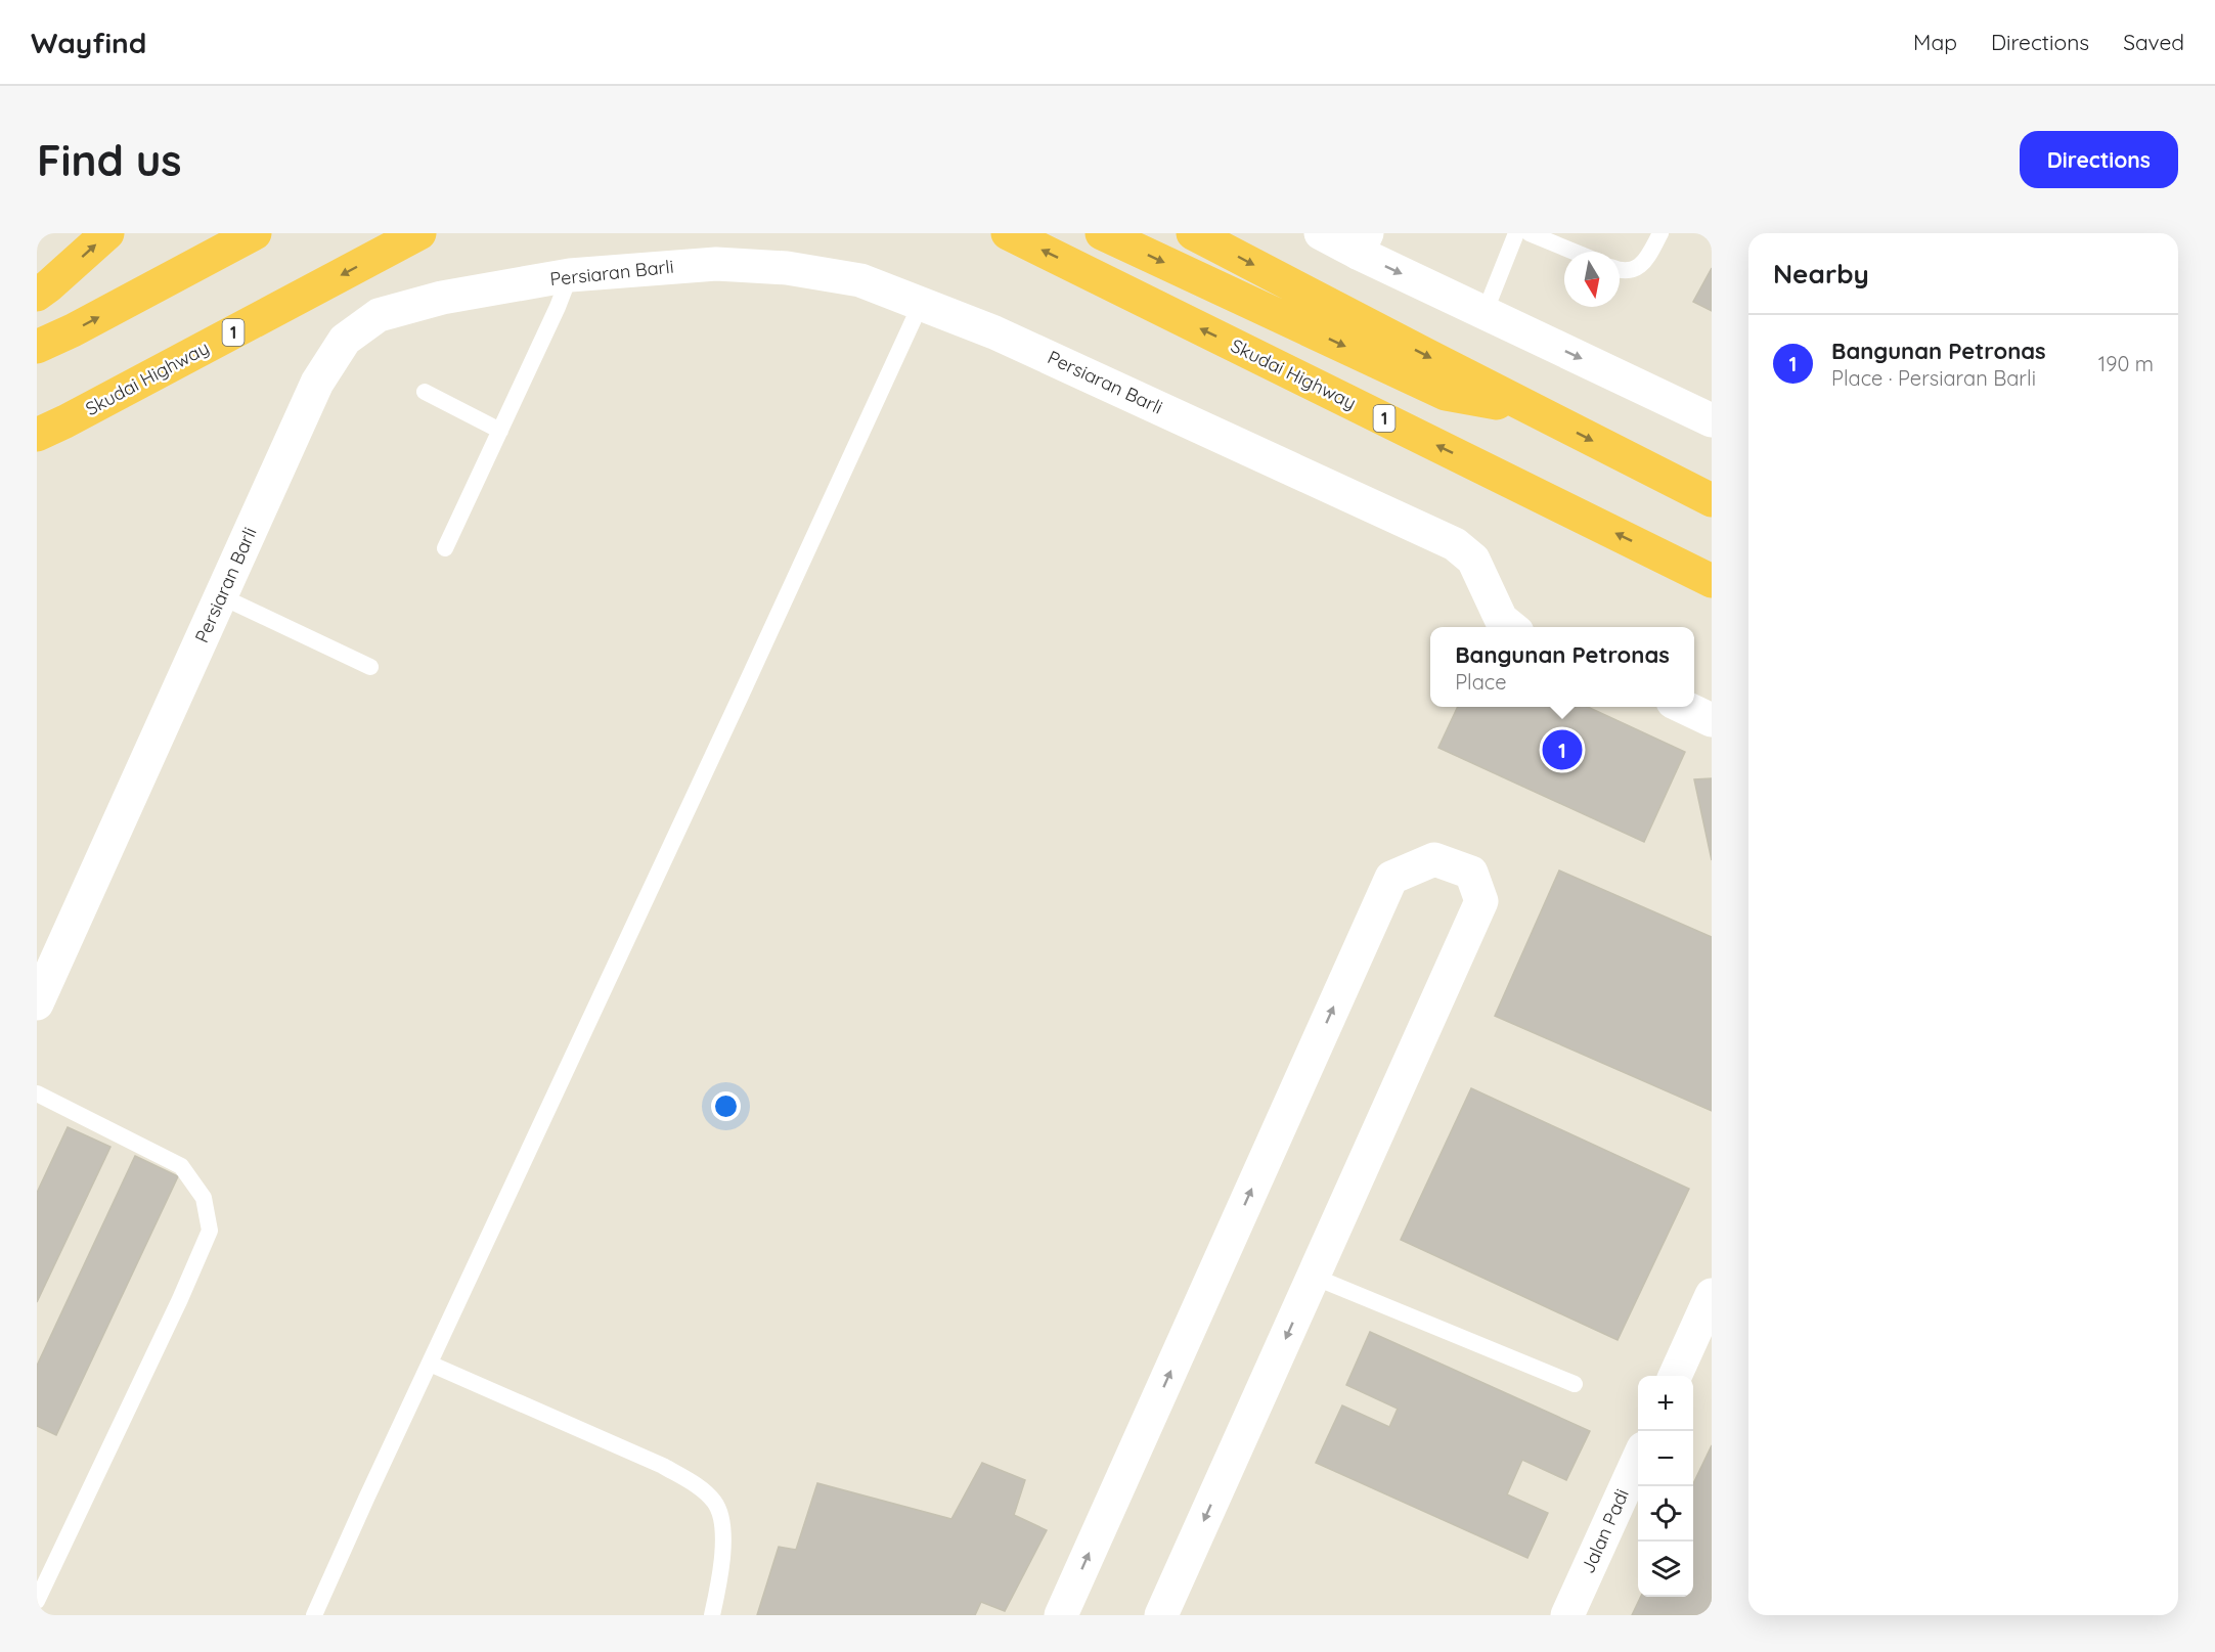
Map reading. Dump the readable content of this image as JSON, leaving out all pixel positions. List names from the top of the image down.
{
  "streets": {
    "highway": ["1", "Skudai Highway"],
    "street": ["Persiaran Barli", "Jalan Padi"]
  },
  "north": "bottom",
  "page": {
    "header": "Wayfind",
    "nav": ["Map", "Directions", "Saved"],
    "buttons": "Directions",
    "title": "Find us",
    "heading": "Nearby",
    "list": [
      {
        "mark": "1",
        "name": "Bangunan Petronas",
        "note": "Place · Persiaran Barli",
        "value": "190 m"
      }
    ],
    "popup": ["Bangunan Petronas", "Place"],
    "pins": "1",
    "map_buttons": ["+", "−"]
  }
}
